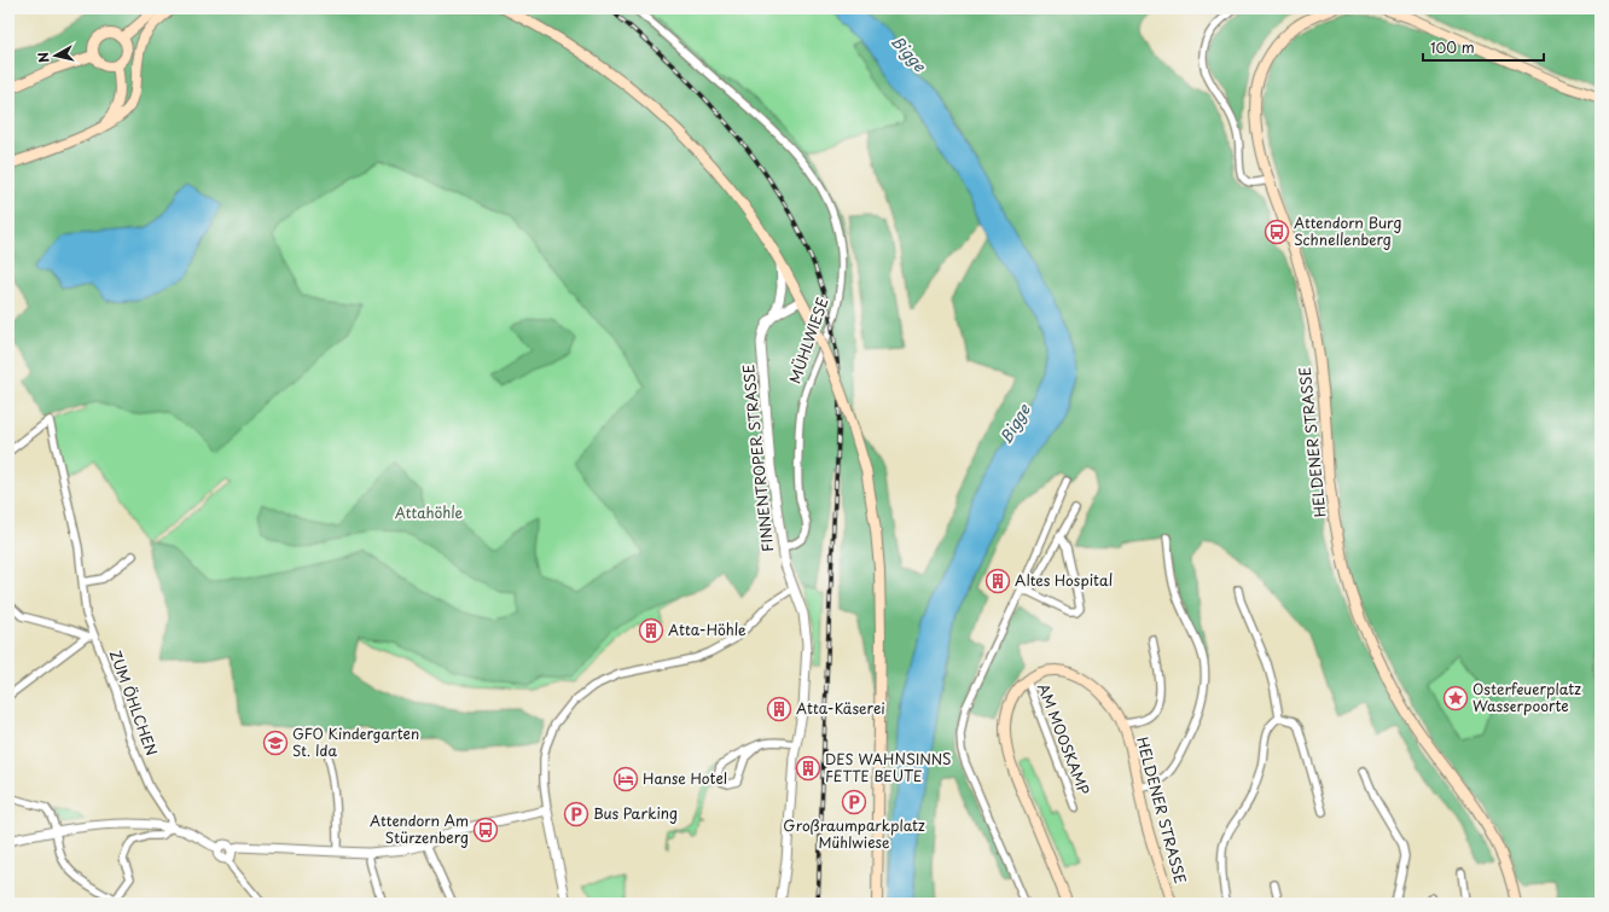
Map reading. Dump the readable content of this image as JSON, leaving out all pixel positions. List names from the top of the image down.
{
  "streets": {
    "main road": ["HELDENER STRASSE"],
    "street": [
      "MÜHLWIESE",
      "FINNENTROPER STRASSE",
      "ZUM ÖHLCHEN",
      "AM MOOSKAMP"
    ]
  },
  "crossings": [
    ["MÜHLWIESE", "FINNENTROPER STRASSE"],
    ["HELDENER STRASSE", "AM MOOSKAMP"]
  ],
  "water": ["Bigge"],
  "parks": ["Attahöhle"],
  "places": {
    "bus stop": ["Attendorn Burg Schnellenberg", "Attendorn Am Stürzenberg"],
    "building": [
      "Altes Hospital",
      "Atta-Höhle",
      "Atta-Käserei",
      "DES WAHNSINNS FETTE BEUTE"
    ],
    "place": ["Osterfeuerplatz Wasserpoorte"],
    "school or university": ["GFO Kindergarten St. Ida"],
    "hotel": ["Hanse Hotel"],
    "parking": ["Großraumparkplatz Mühlwiese", "Bus Parking"]
  },
  "scale_bar": "100 m",
  "north": "left"
}
